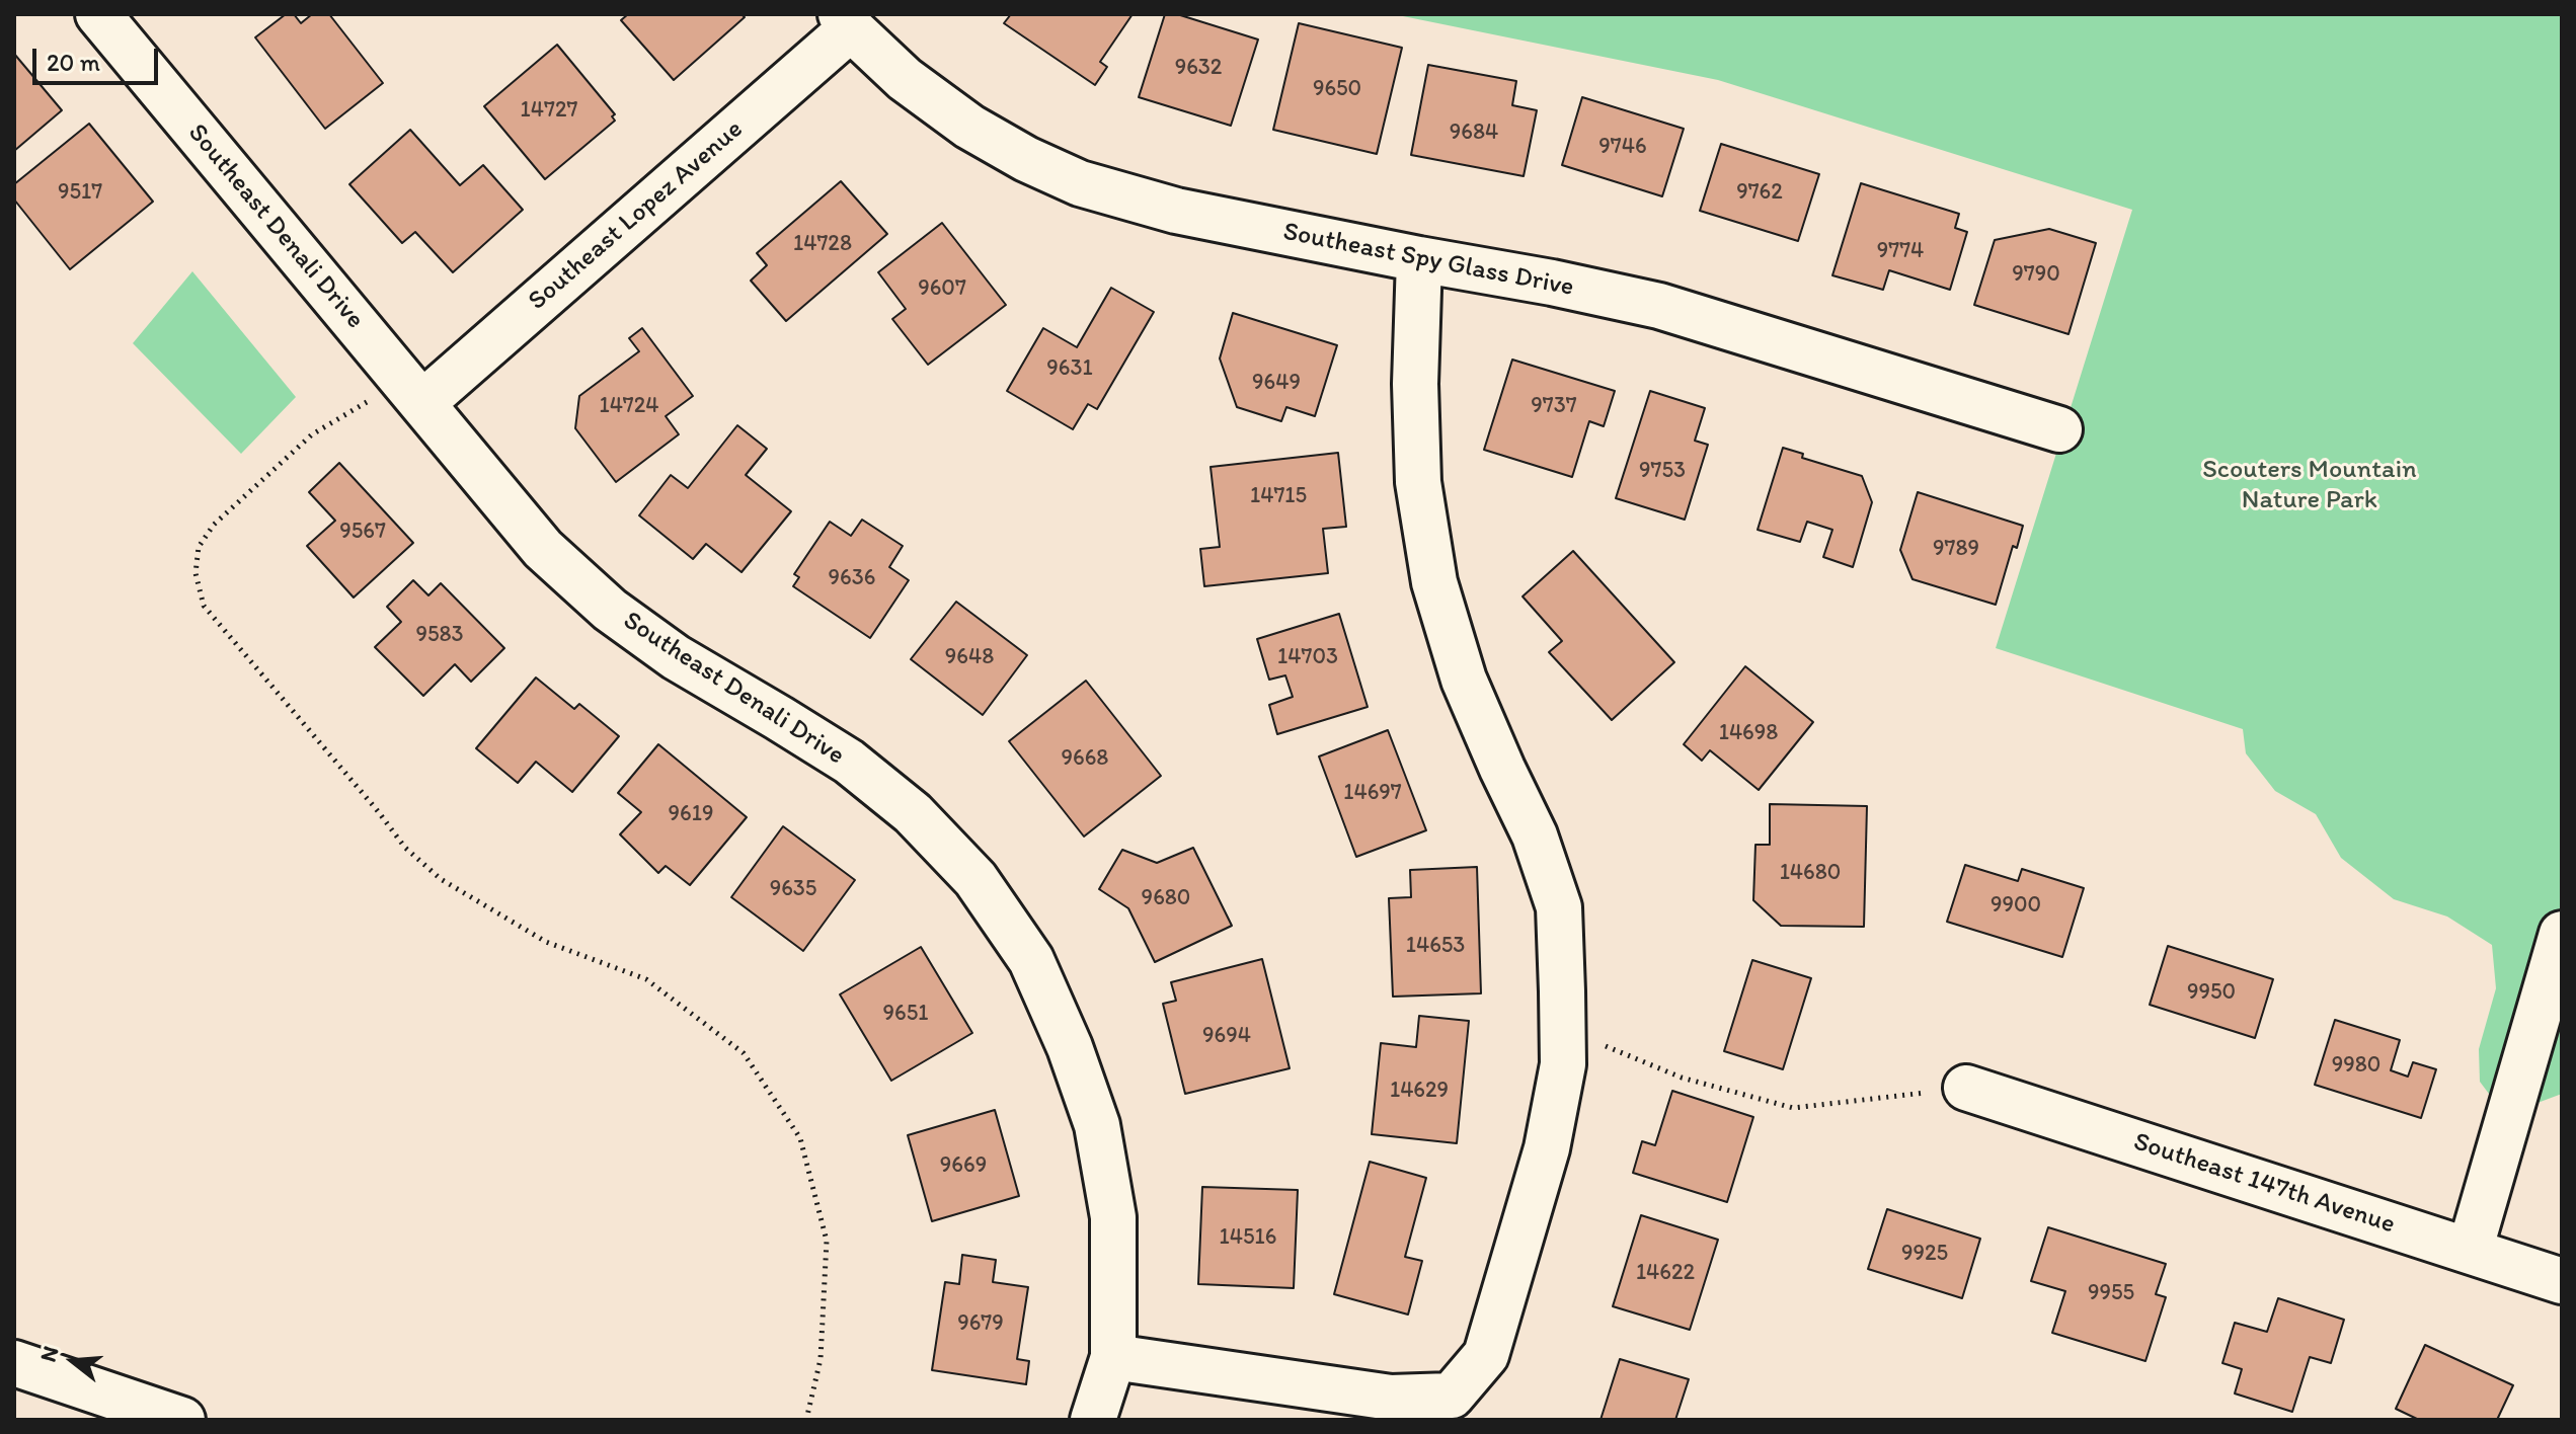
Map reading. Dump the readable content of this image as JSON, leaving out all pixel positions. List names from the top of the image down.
{
  "streets": {
    "street": [
      "Southeast Lopez Avenue",
      "Southeast Denali Drive",
      "Southeast Spy Glass Drive",
      "Southeast 147th Avenue"
    ]
  },
  "crossings": [
    ["Southeast Lopez Avenue", "Southeast Denali Drive"],
    ["Southeast Lopez Avenue", "Southeast Spy Glass Drive"]
  ],
  "parks": ["Scouters Mountain Nature Park"],
  "house_numbers": [
    "9632",
    "9650",
    "14727",
    "9684",
    "9746",
    "9517",
    "9762",
    "14728",
    "9774",
    "9790",
    "9607",
    "9631",
    "9649",
    "14724",
    "9737",
    "9753",
    "14715",
    "9567",
    "9789",
    "9636",
    "9583",
    "9648",
    "14703",
    "14698",
    "9668",
    "14697",
    "9619",
    "14680",
    "9635",
    "9680",
    "9900",
    "14653",
    "9950",
    "9651",
    "9694",
    "9980",
    "14629",
    "9669",
    "14516",
    "9925",
    "14622",
    "9955",
    "9679"
  ],
  "scale_bar": "20 m",
  "north": "left"
}
